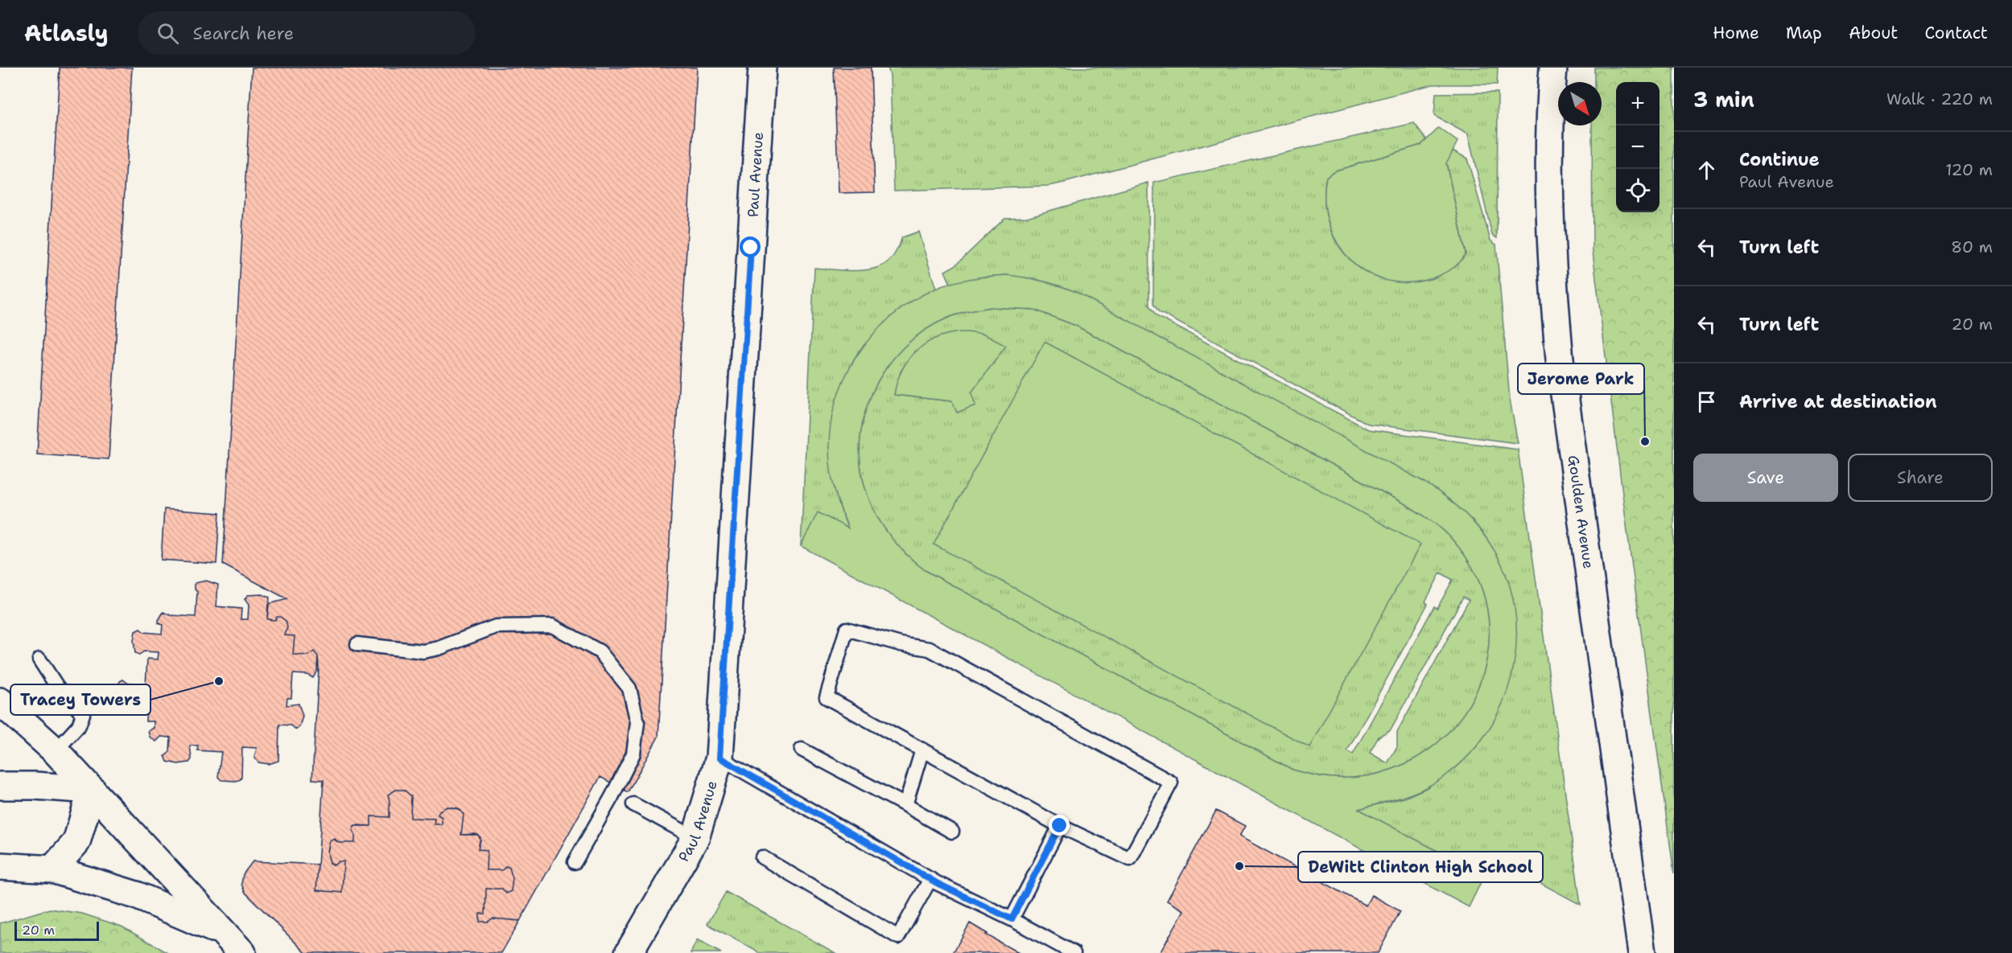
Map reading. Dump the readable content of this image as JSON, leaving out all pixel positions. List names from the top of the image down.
{
  "streets": {
    "street": ["Paul Avenue", "Goulden Avenue"]
  },
  "places": ["Jerome Park", "Tracey Towers", "DeWitt Clinton High School"],
  "scale_bar": "20 m",
  "north": "bottom right",
  "page": {
    "header": "Atlasly",
    "search": "Search here",
    "nav": [
      "Home",
      "Map",
      "About",
      "Contact"
    ],
    "heading": ["3 min", "Walk · 220 m"],
    "map_buttons": ["+", "−"],
    "list": [
      ["Continue", "Paul Avenue", "120 m"],
      ["Turn left", "80 m"],
      ["Turn left", "20 m"],
      "Arrive at destination"
    ],
    "buttons": ["Save", "Share"],
    "scale": "20 m"
  }
}
